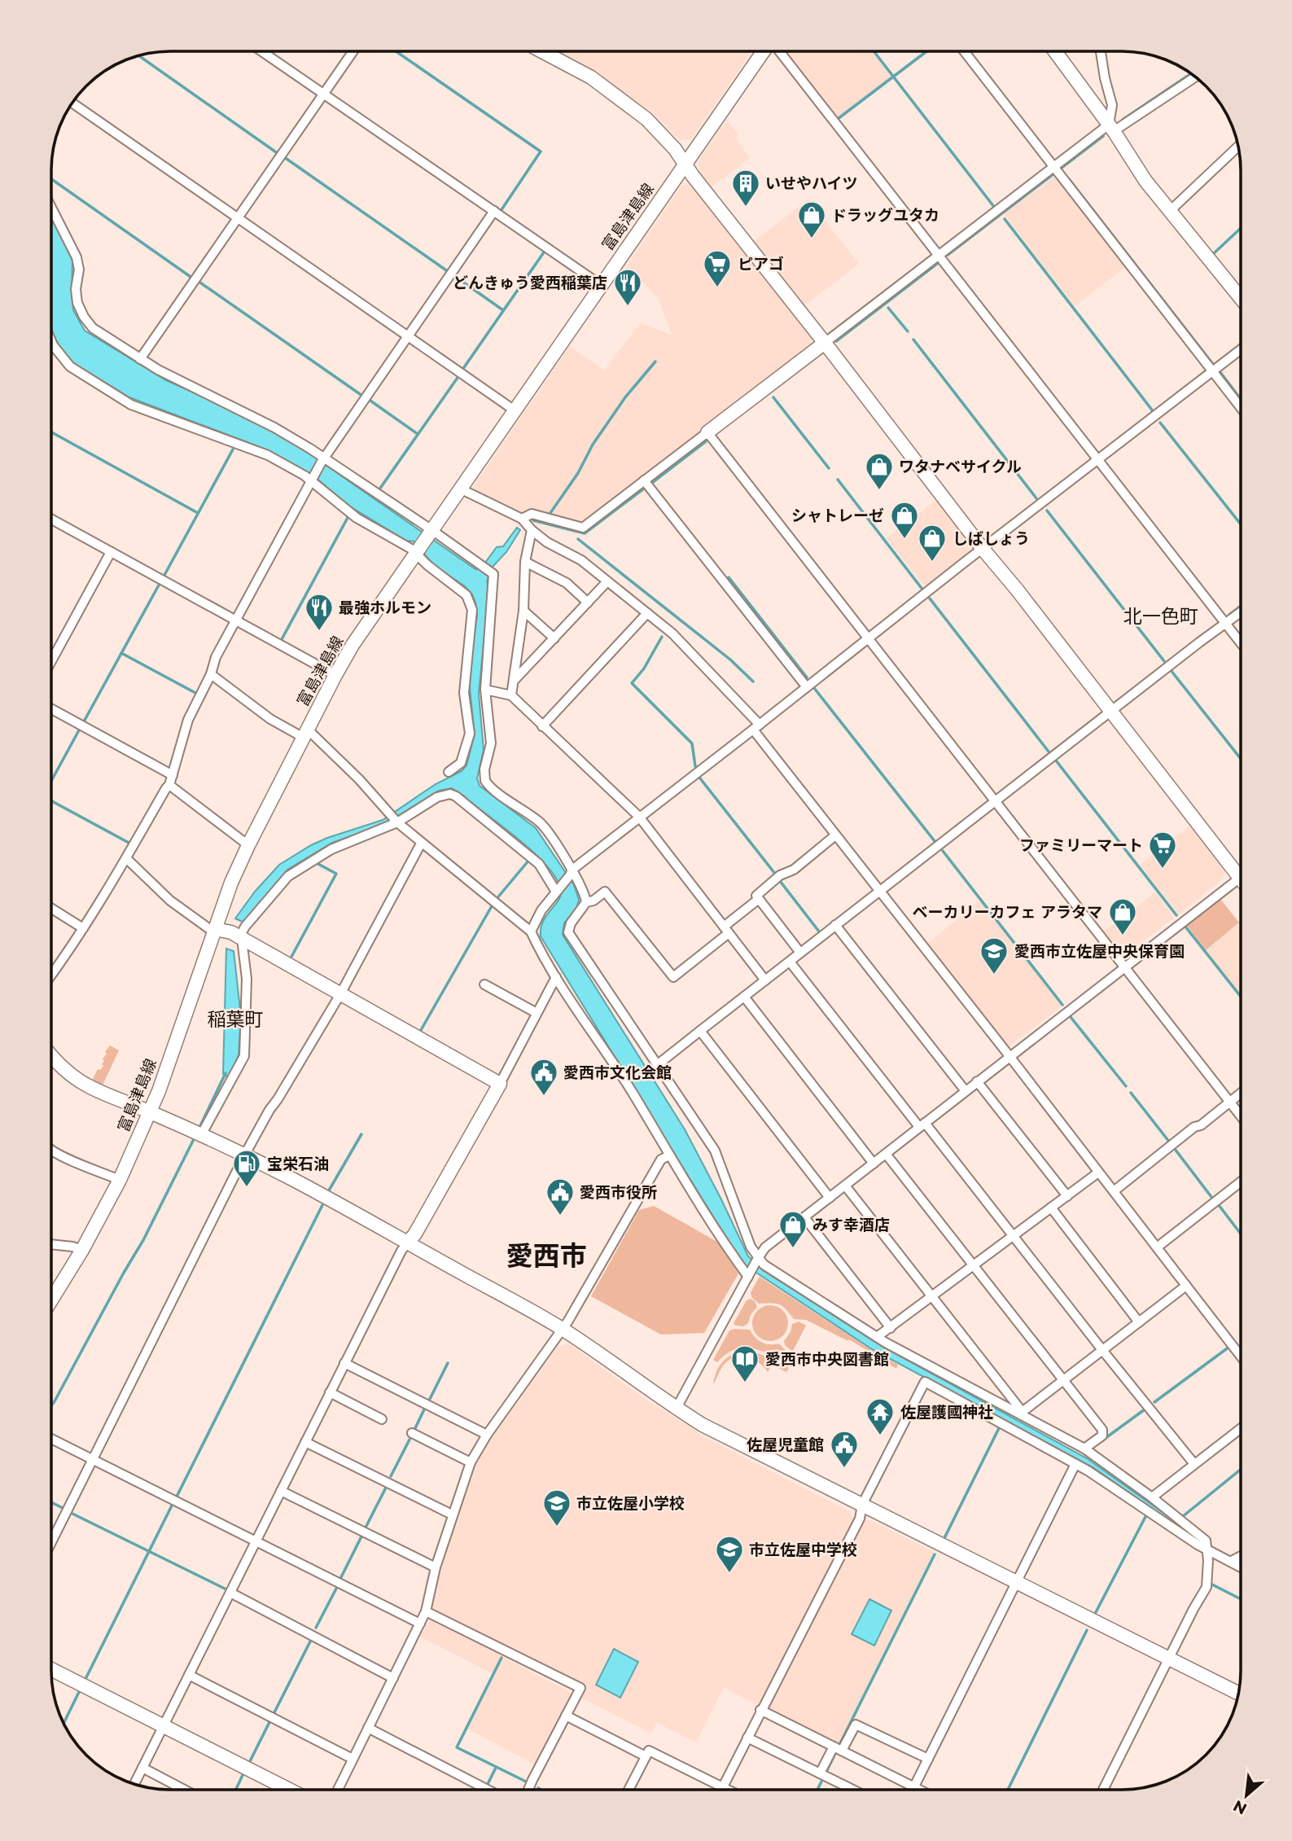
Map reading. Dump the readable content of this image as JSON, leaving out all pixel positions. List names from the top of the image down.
{
  "streets": {
    "street": ["富島津島線"]
  },
  "districts": ["北一色町", "稲葉町", "愛西市"],
  "places": {
    "building": ["いせやハイツ"],
    "shop": [
      "ドラッグユタカ",
      "ワタナベサイクル",
      "シャトレーゼ",
      "しばしょう",
      "ベーカリーカフェ アラタマ",
      "みす幸酒店"
    ],
    "supermarket": ["ピアゴ", "ファミリーマート"],
    "restaurant": ["どんきゅう愛西稲葉店", "最強ホルモン"],
    "school or university": ["愛西市立佐屋中央保育園", "市立佐屋小学校", "市立佐屋中学校"],
    "public building": ["愛西市文化会館", "愛西市役所", "佐屋児童館"],
    "fuel station": ["宝栄石油"],
    "library": ["愛西市中央図書館"],
    "temple": ["佐屋護國神社"]
  },
  "north": "bottom left"
}
